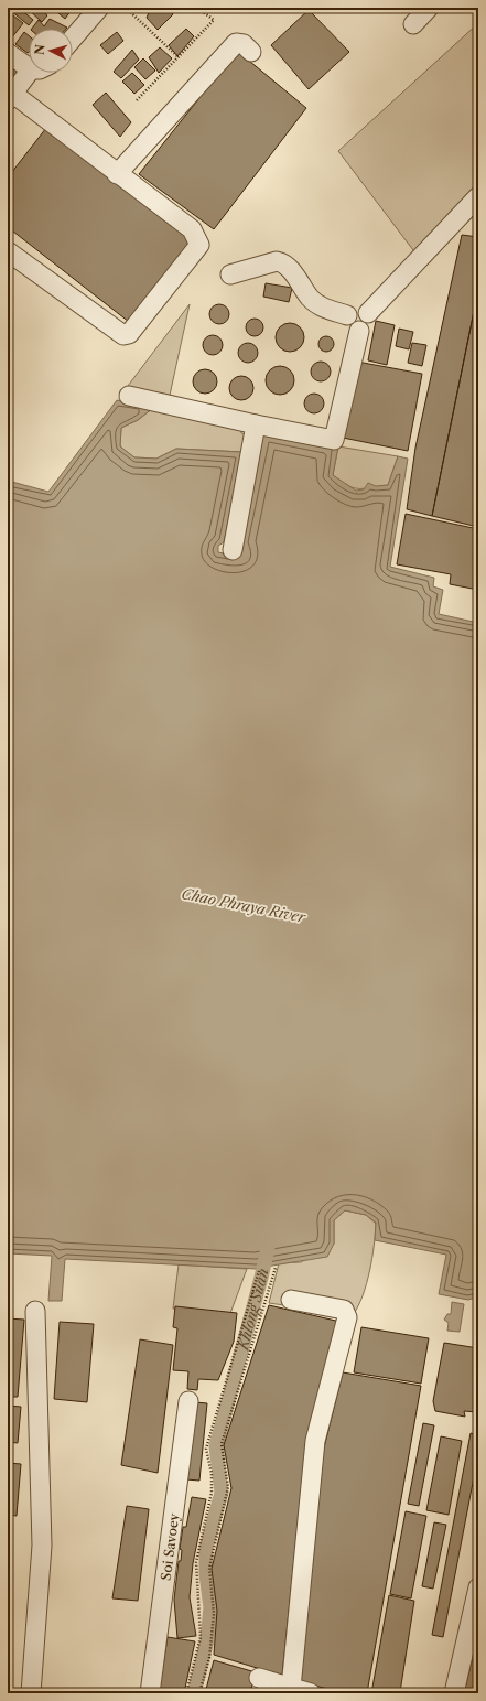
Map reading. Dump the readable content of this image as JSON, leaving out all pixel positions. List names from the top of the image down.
{
  "streets": {
    "street": ["Soi Savoey"]
  },
  "water": ["Chao Phraya River", "Khlong Suan"],
  "north": "left"
}
